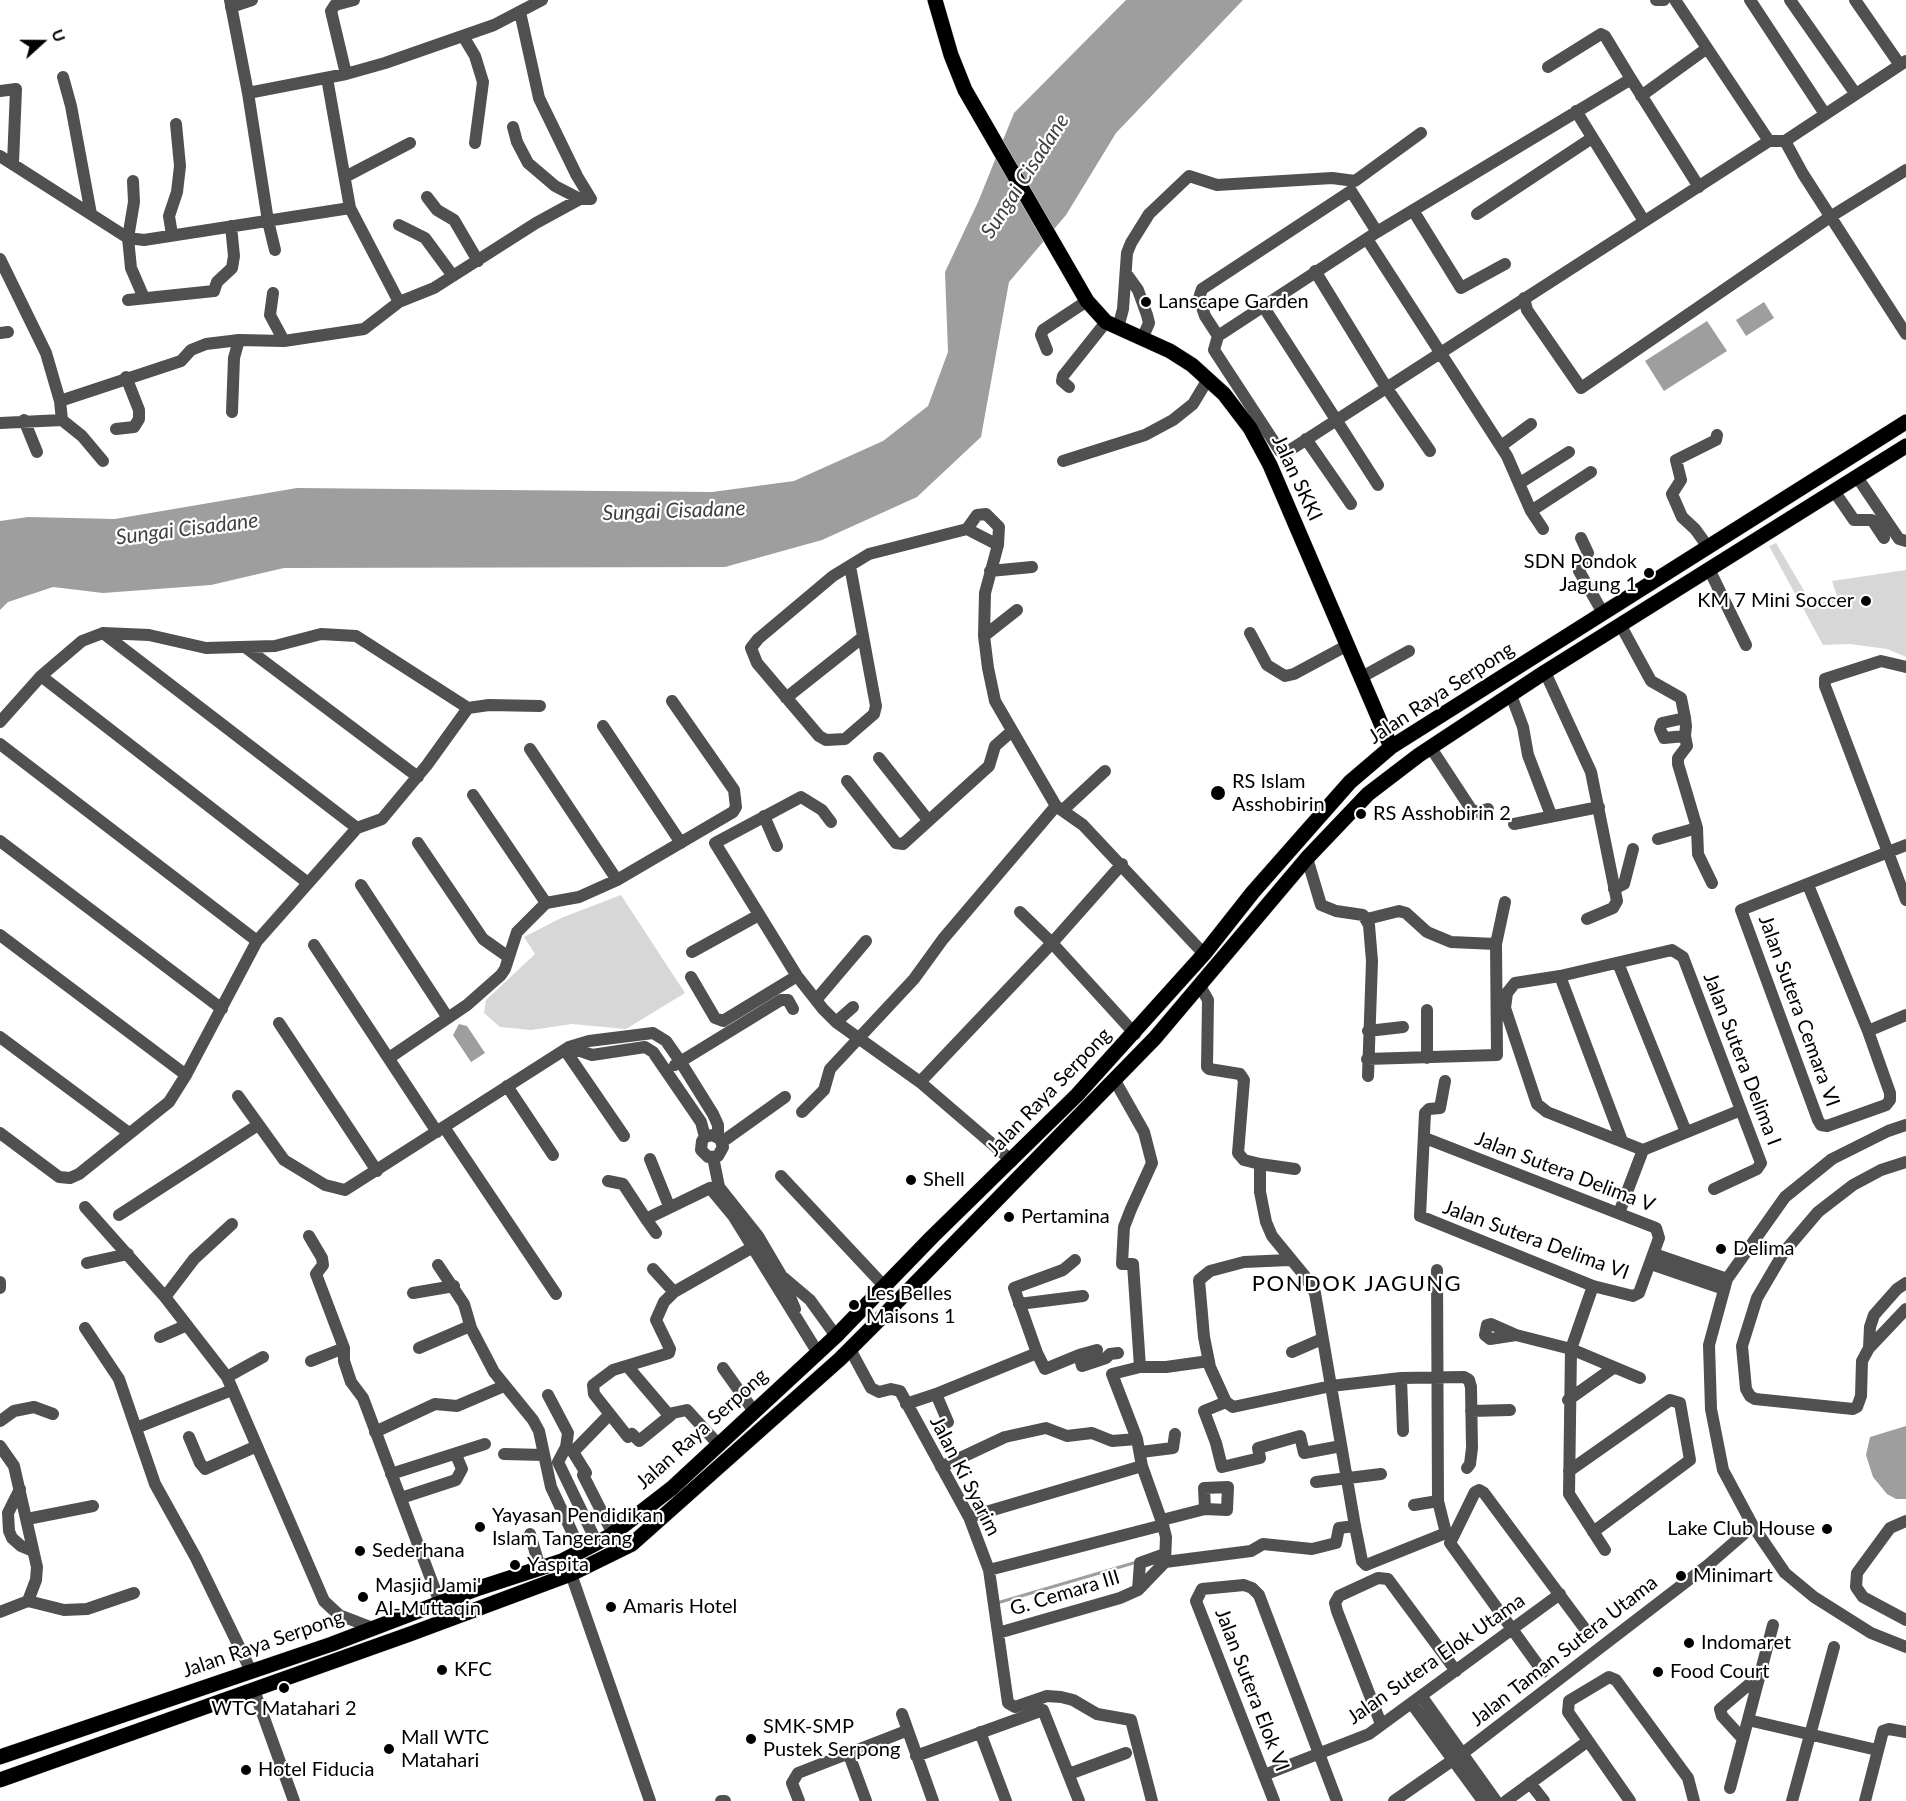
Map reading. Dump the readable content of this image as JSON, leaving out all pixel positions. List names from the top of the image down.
{
  "streets": {
    "main road": ["Jalan SKKI", "Jalan Raya Serpong"],
    "street": [
      "Jalan Sutera Cemara VI",
      "Jalan Sutera Delima I",
      "Jalan Sutera Delima V",
      "Jalan Sutera Delima VI",
      "Jalan Ki Syarim",
      "G. Cemara III",
      "Jalan Taman Sutera Utama",
      "Jalan Sutera Elok Utama",
      "Jalan Sutera Elok VI"
    ]
  },
  "crossings": [
    ["Jalan SKKI", "Jalan Raya Serpong"],
    ["Jalan Raya Serpong", "Jalan Ki Syarim"],
    ["Jalan Sutera Delima V", "Jalan Sutera Delima VI"],
    ["Jalan Ki Syarim", "G. Cemara III"],
    ["Jalan Sutera Elok Utama", "Jalan Sutera Elok VI"]
  ],
  "districts": ["PONDOK JAGUNG"],
  "water": ["Sungai Cisadane"],
  "places": [
    "Lanscape Garden",
    "SDN Pondok Jagung 1",
    "KM 7 Mini Soccer",
    "RS Islam Asshobirin",
    "RS Asshobirin 2",
    "Shell",
    "Pertamina",
    "Delima",
    "Les Belles Maisons 1",
    "Yayasan Pendidikan Islam Tangerang",
    "Lake Club House",
    "Sederhana",
    "Yaspita",
    "Minimart",
    "Masjid Jami' Al-Muttaqin",
    "Amaris Hotel",
    "Indomaret",
    "KFC",
    "Food Court",
    "WTC Matahari 2",
    "SMK-SMP Pustek Serpong",
    "Mall WTC Matahari",
    "Hotel Fiducia"
  ],
  "north": "right"
}
